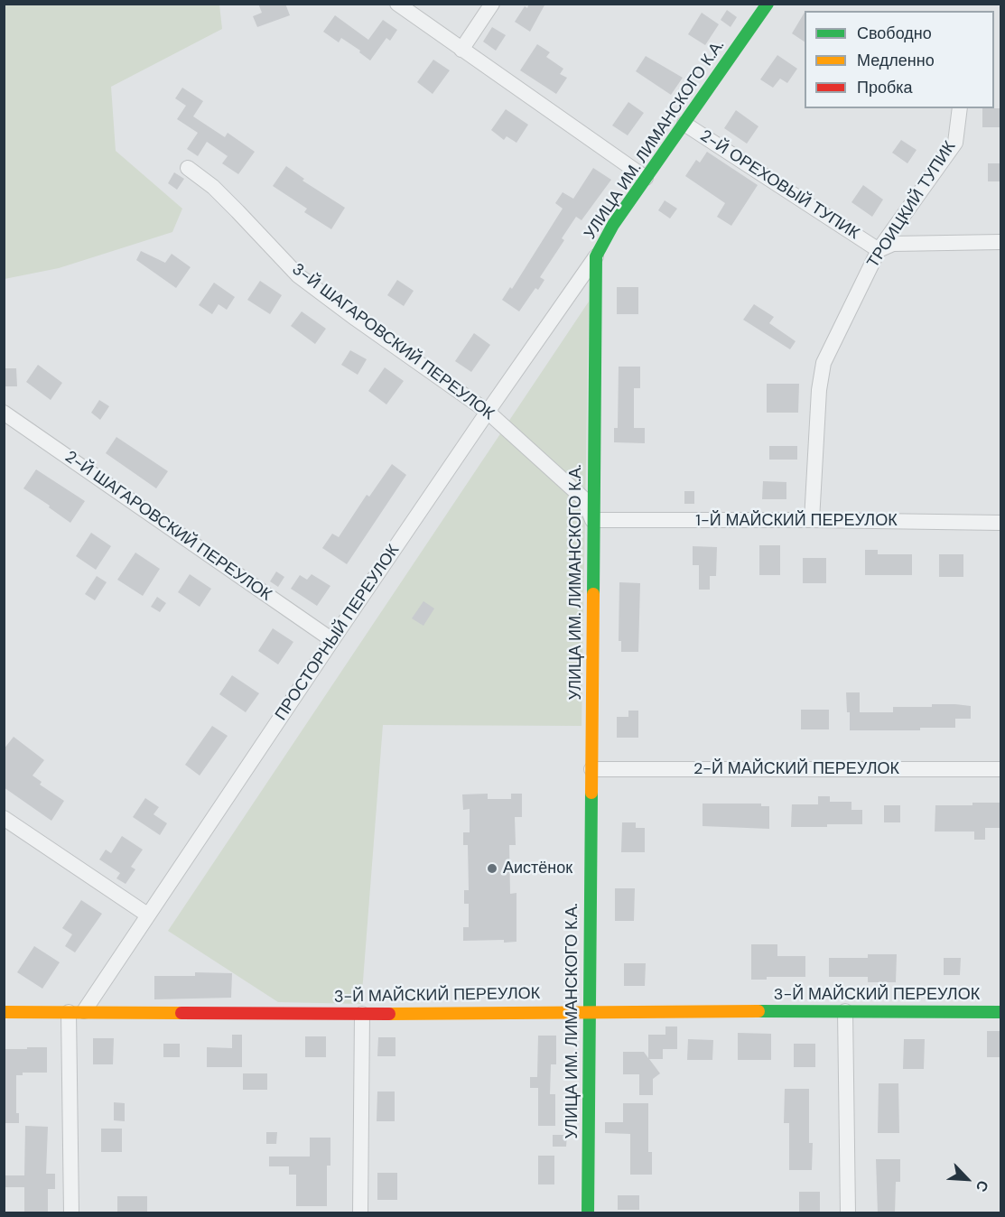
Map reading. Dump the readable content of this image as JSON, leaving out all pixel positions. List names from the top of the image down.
{
  "streets": {
    "street": [
      "УЛИЦА ИМ. ЛИМАНСКОГО К.А.",
      "2-Й ОРЕХОВЫЙ ТУПИК",
      "ТРОИЦКИЙ ТУПИК",
      "3-Й ШАГАРОВСКИЙ ПЕРЕУЛОК",
      "1-Й МАЙСКИЙ ПЕРЕУЛОК",
      "2-Й ШАГАРОВСКИЙ ПЕРЕУЛОК",
      "ПРОСТОРНЫЙ ПЕРЕУЛОК",
      "2-Й МАЙСКИЙ ПЕРЕУЛОК",
      "3-Й МАЙСКИЙ ПЕРЕУЛОК"
    ]
  },
  "crossings": [
    ["УЛИЦА ИМ. ЛИМАНСКОГО К.А.", "2-Й ОРЕХОВЫЙ ТУПИК"],
    ["УЛИЦА ИМ. ЛИМАНСКОГО К.А.", "3-Й ШАГАРОВСКИЙ ПЕРЕУЛОК"],
    ["УЛИЦА ИМ. ЛИМАНСКОГО К.А.", "1-Й МАЙСКИЙ ПЕРЕУЛОК"],
    ["УЛИЦА ИМ. ЛИМАНСКОГО К.А.", "ПРОСТОРНЫЙ ПЕРЕУЛОК"],
    ["УЛИЦА ИМ. ЛИМАНСКОГО К.А.", "2-Й МАЙСКИЙ ПЕРЕУЛОК"],
    ["УЛИЦА ИМ. ЛИМАНСКОГО К.А.", "3-Й МАЙСКИЙ ПЕРЕУЛОК"],
    ["2-Й ОРЕХОВЫЙ ТУПИК", "ТРОИЦКИЙ ТУПИК"],
    ["ТРОИЦКИЙ ТУПИК", "1-Й МАЙСКИЙ ПЕРЕУЛОК"],
    ["3-Й ШАГАРОВСКИЙ ПЕРЕУЛОК", "1-Й МАЙСКИЙ ПЕРЕУЛОК"],
    ["3-Й ШАГАРОВСКИЙ ПЕРЕУЛОК", "ПРОСТОРНЫЙ ПЕРЕУЛОК"],
    ["2-Й ШАГАРОВСКИЙ ПЕРЕУЛОК", "ПРОСТОРНЫЙ ПЕРЕУЛОК"],
    ["ПРОСТОРНЫЙ ПЕРЕУЛОК", "3-Й МАЙСКИЙ ПЕРЕУЛОК"]
  ],
  "places": ["Аистёнок"],
  "legend": ["Свободно", "Медленно", "Пробка"],
  "north": "bottom right"
}
